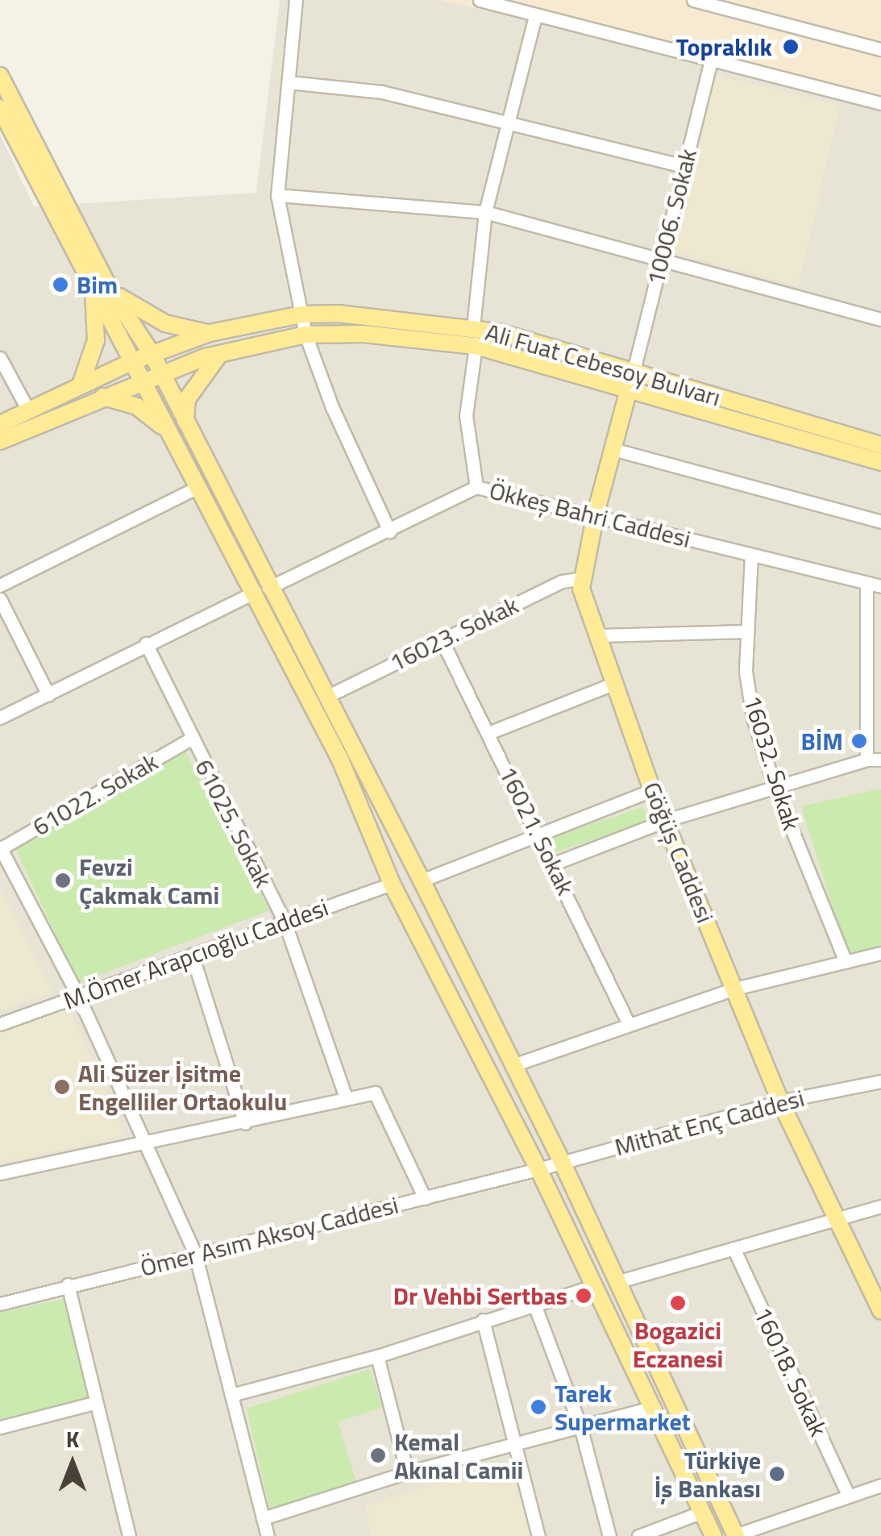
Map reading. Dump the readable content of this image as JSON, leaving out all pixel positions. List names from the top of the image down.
{
  "streets": {
    "main road": ["Ali Fuat Cebesoy Bulvarı", "Göğüş Caddesi"],
    "street": [
      "10006. Sokak",
      "Ökkeş Bahri Caddesi",
      "16023. Sokak",
      "16032. Sokak",
      "61022. Sokak",
      "61025. Sokak",
      "16021. Sokak",
      "M.Ömer Arapcıoğlu Caddesi",
      "Mithat Enç Caddesi",
      "Ömer Asım Aksoy Caddesi",
      "16018. Sokak"
    ]
  },
  "crossings": [
    ["10006. Sokak", "Ali Fuat Cebesoy Bulvarı"],
    ["10006. Sokak", "Göğüş Caddesi"],
    ["Ali Fuat Cebesoy Bulvarı", "Göğüş Caddesi"],
    ["Ökkeş Bahri Caddesi", "16032. Sokak"],
    ["Ökkeş Bahri Caddesi", "61025. Sokak"],
    ["Ökkeş Bahri Caddesi", "Göğüş Caddesi"],
    ["16023. Sokak", "16021. Sokak"],
    ["16023. Sokak", "Göğüş Caddesi"],
    ["61022. Sokak", "61025. Sokak"],
    ["61025. Sokak", "M.Ömer Arapcıoğlu Caddesi"],
    ["Göğüş Caddesi", "Mithat Enç Caddesi"],
    ["Mithat Enç Caddesi", "Ömer Asım Aksoy Caddesi"]
  ],
  "places": [
    "Topraklık",
    "Bim",
    "BİM",
    "Fevzi Çakmak Cami",
    "Ali Süzer İşitme Engelliler Ortaokulu",
    "Dr Vehbi Sertbas",
    "Bogazici Eczanesi",
    "Tarek Supermarket",
    "Kemal Akınal Camii",
    "Türkiye İş Bankası"
  ],
  "north": "top"
}
